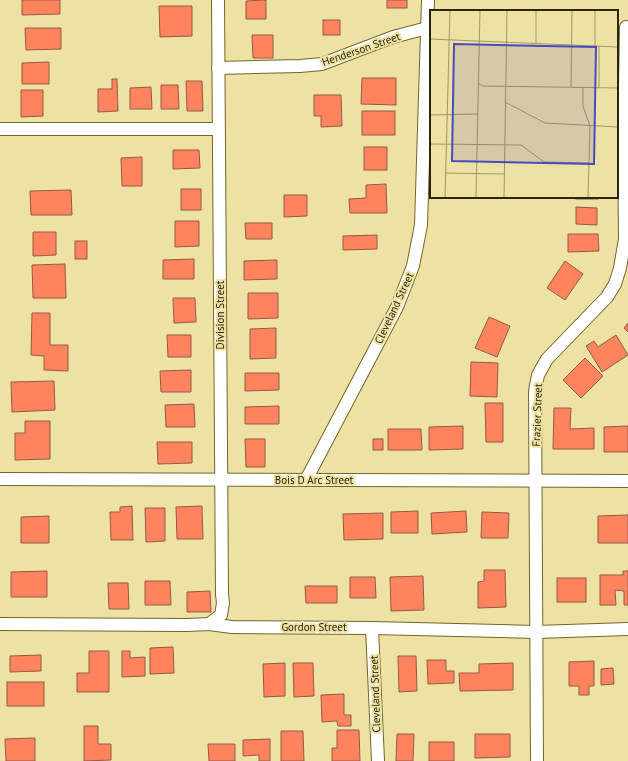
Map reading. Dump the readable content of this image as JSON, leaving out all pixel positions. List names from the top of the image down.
{
  "streets": {
    "street": [
      "Henderson Street",
      "Cleveland Street",
      "Division Street",
      "Frazier Street",
      "Bois D Arc Street",
      "Gordon Street"
    ]
  },
  "crossings": [
    ["Henderson Street", "Cleveland Street"],
    ["Henderson Street", "Division Street"],
    ["Cleveland Street", "Bois D Arc Street"],
    ["Cleveland Street", "Gordon Street"],
    ["Division Street", "Bois D Arc Street"],
    ["Division Street", "Gordon Street"],
    ["Frazier Street", "Bois D Arc Street"],
    ["Frazier Street", "Gordon Street"]
  ]
}
